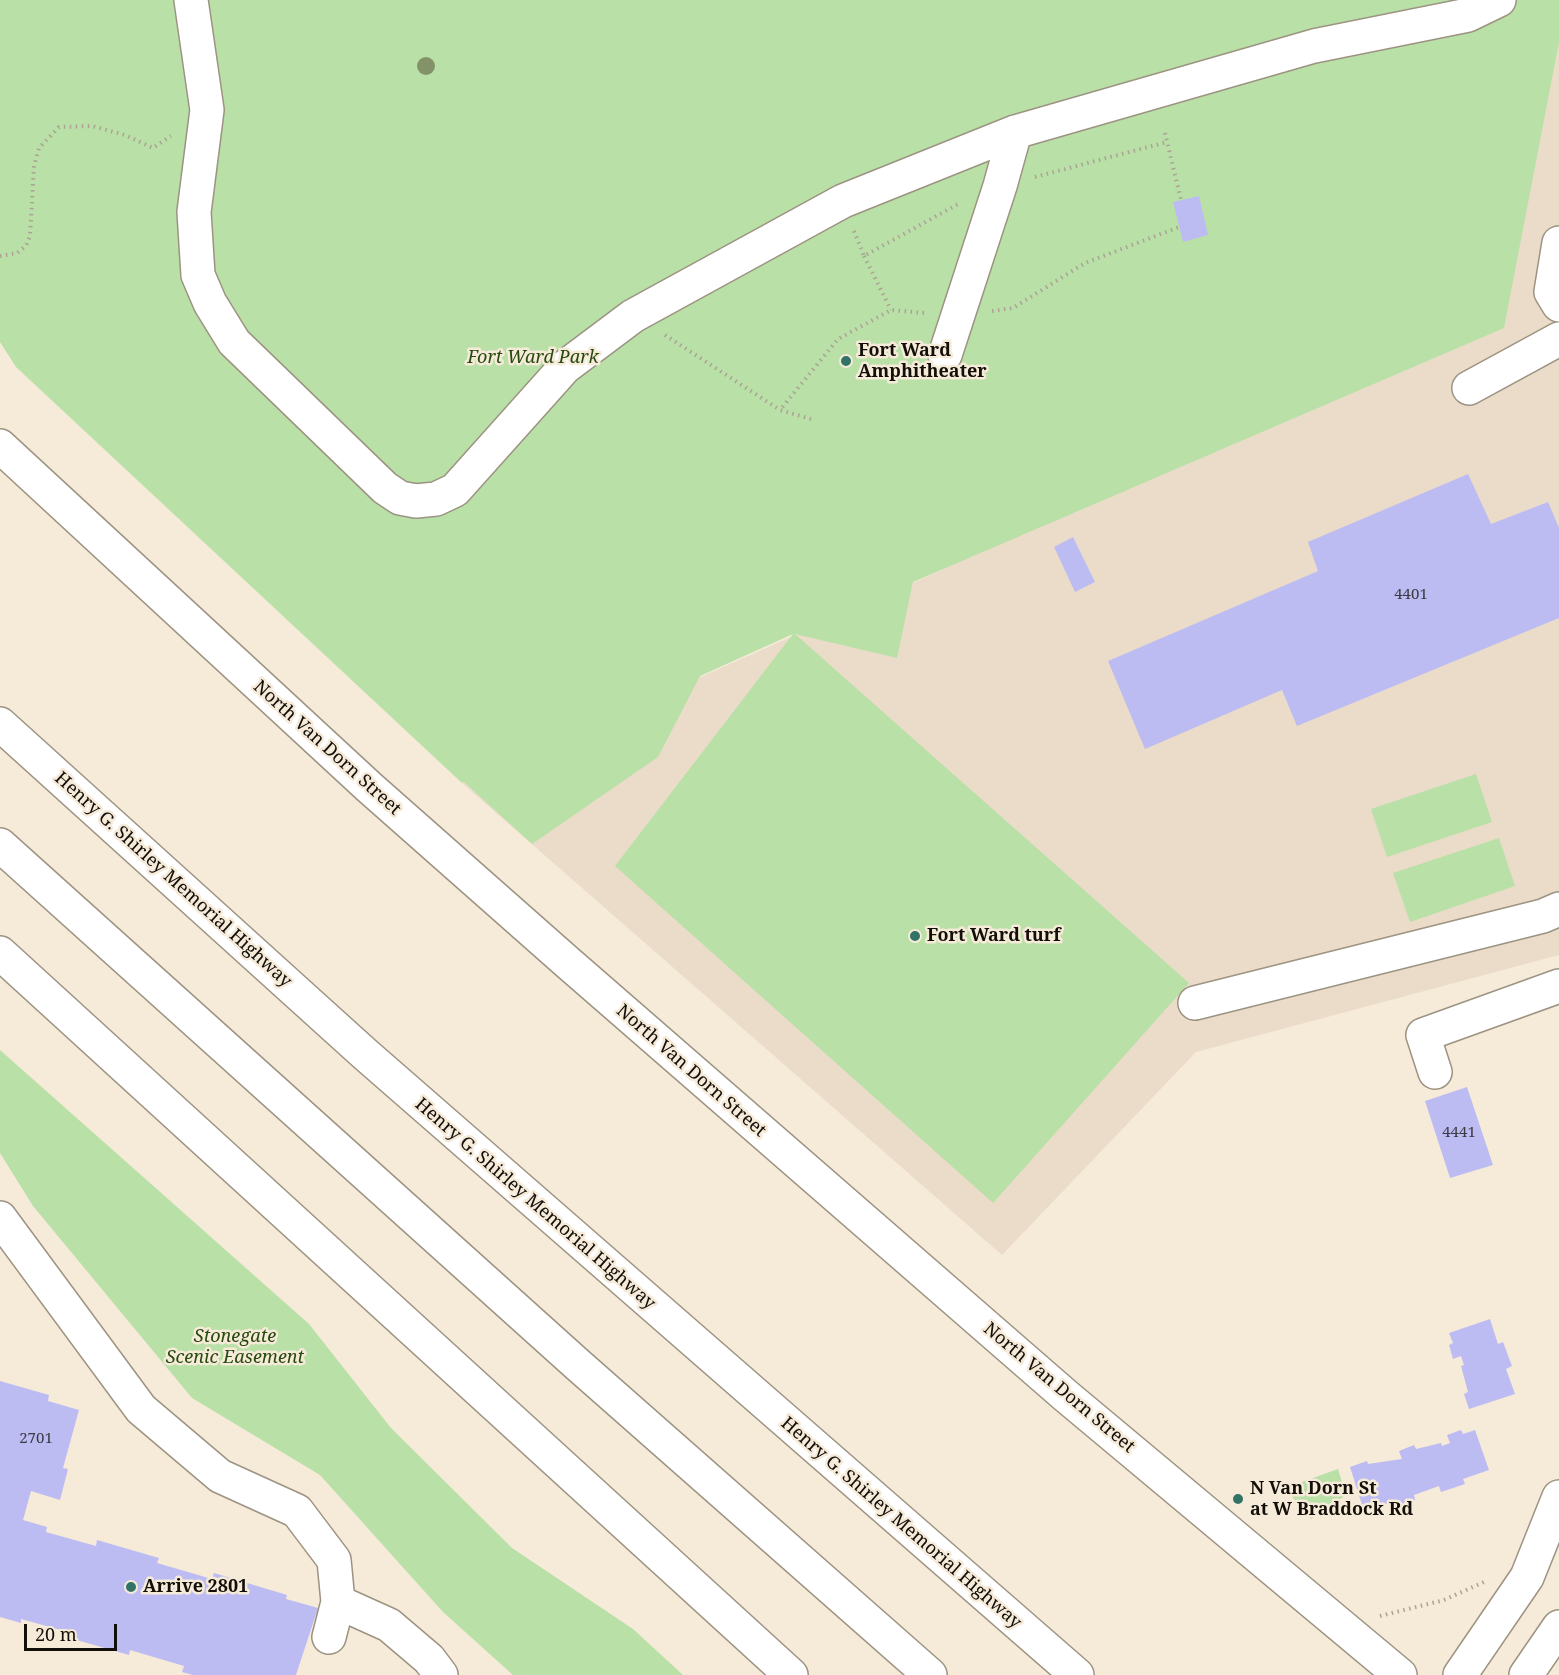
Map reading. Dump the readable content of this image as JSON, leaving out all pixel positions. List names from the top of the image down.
{
  "streets": {
    "main road": ["North Van Dorn Street", "Henry G. Shirley Memorial Highway"]
  },
  "parks": ["Fort Ward Park", "Stonegate Scenic Easement"],
  "places": [
    "Fort Ward Amphitheater",
    "Fort Ward turf",
    "N Van Dorn St at W Braddock Rd",
    "Arrive 2801"
  ],
  "house_numbers": ["4401", "4441", "2701"],
  "scale_bar": "20 m"
}
